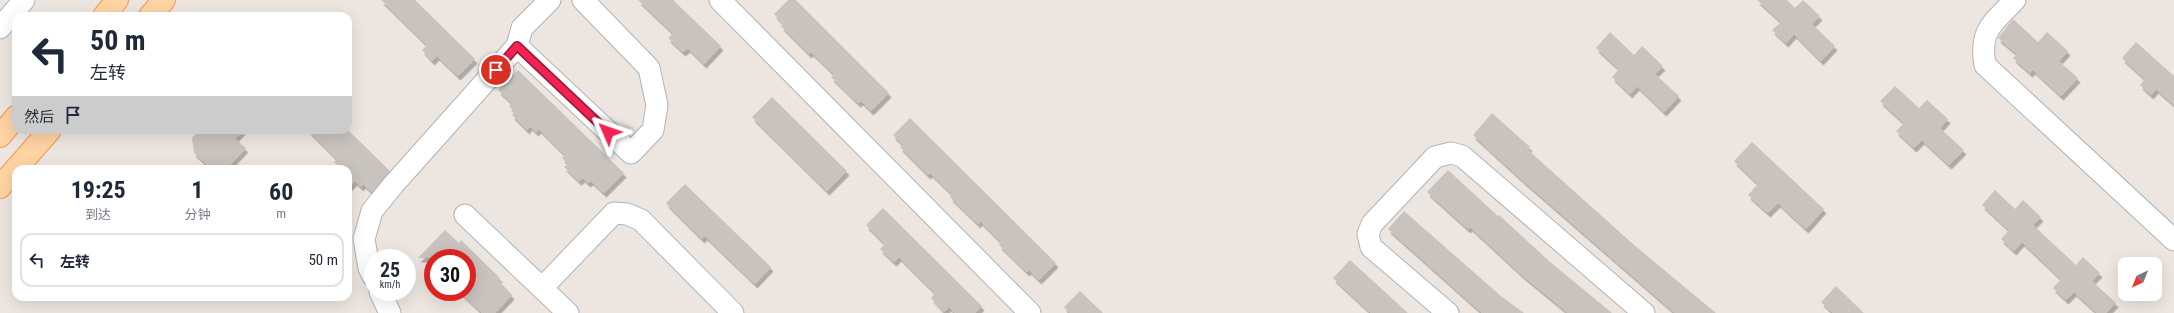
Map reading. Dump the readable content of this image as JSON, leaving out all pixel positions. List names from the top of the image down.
{
  "north": "bottom left",
  "page": {
    "turn": ["50 m", "左转"],
    "then": "然后",
    "eta": [
      "19:25",
      "到达",
      "1",
      "分钟",
      "60",
      "m"
    ],
    "list": [
      {
        "name": "左转",
        "value": "50 m"
      }
    ],
    "speed": "25 km/h",
    "limit": "30"
  }
}
